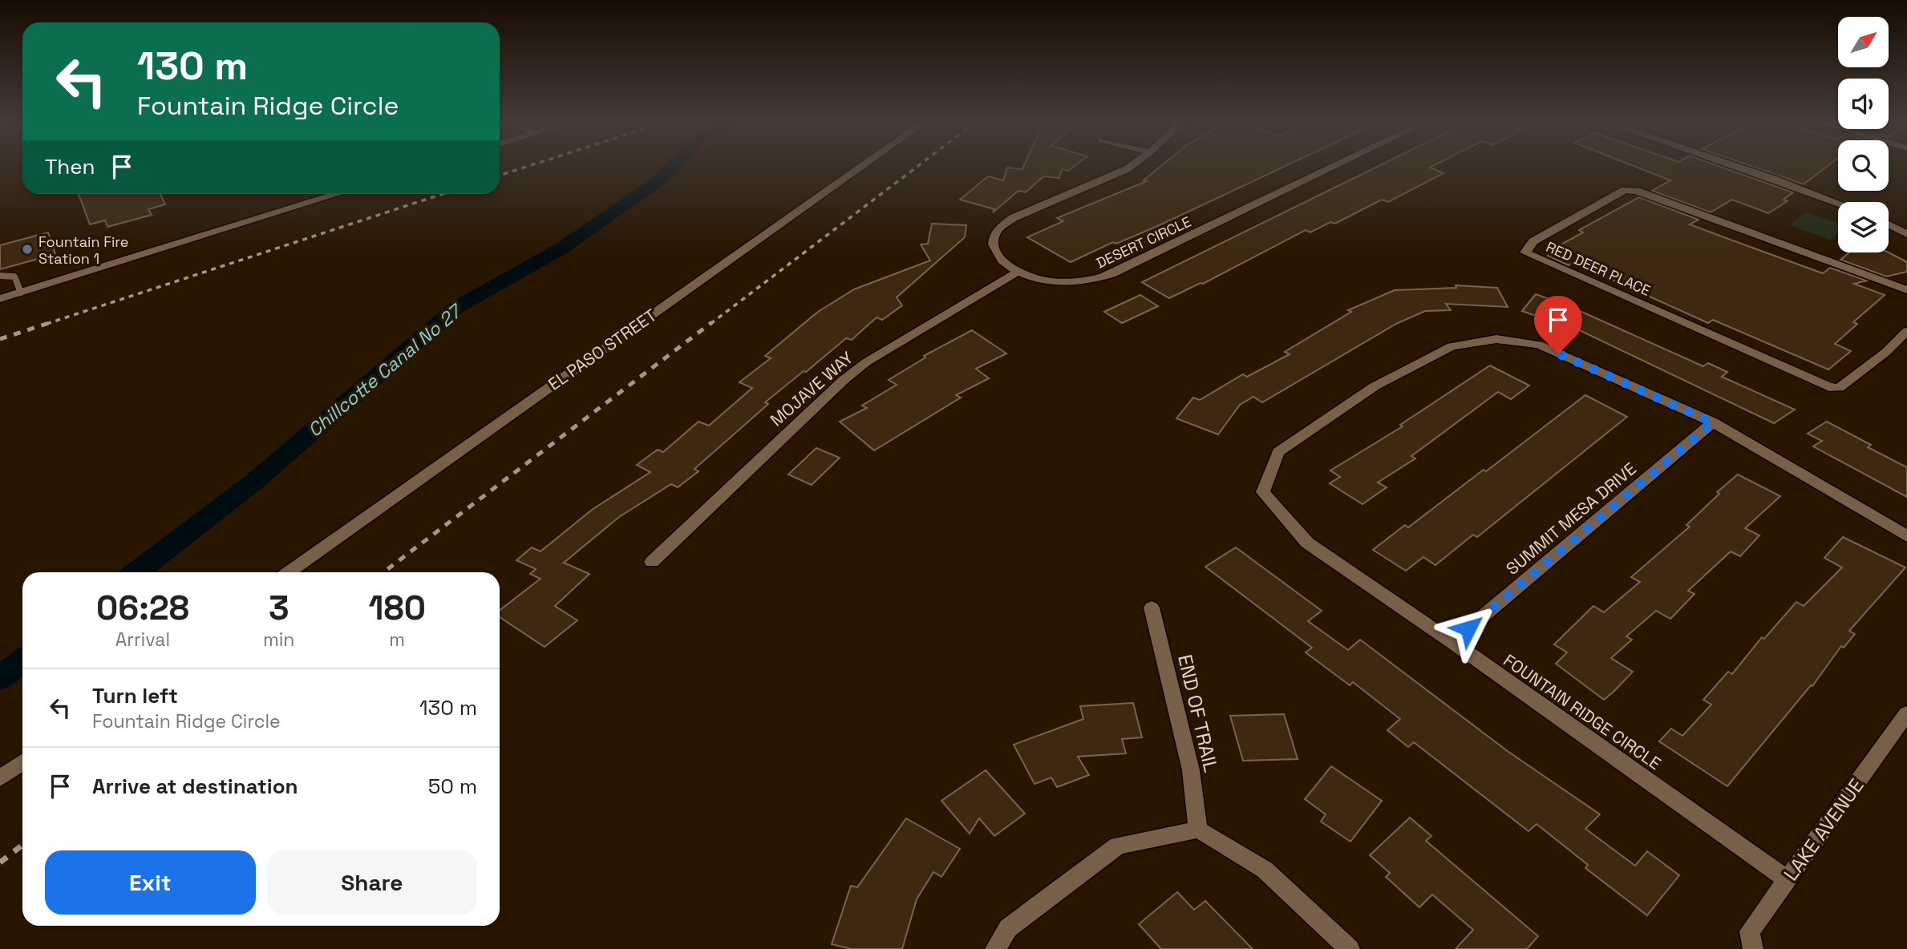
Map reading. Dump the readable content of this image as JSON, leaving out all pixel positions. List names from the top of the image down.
{
  "streets": {
    "street": [
      "DESERT CIRCLE",
      "RED DEER PLACE",
      "EL PASO STREET",
      "MOJAVE WAY",
      "SUMMIT MESA DRIVE",
      "FOUNTAIN RIDGE CIRCLE",
      "END OF TRAIL",
      "LAKE AVENUE"
    ]
  },
  "crossings": [
    ["DESERT CIRCLE", "MOJAVE WAY"],
    ["SUMMIT MESA DRIVE", "FOUNTAIN RIDGE CIRCLE"],
    ["FOUNTAIN RIDGE CIRCLE", "LAKE AVENUE"]
  ],
  "water": ["Chillcotte Canal No 27"],
  "places": ["Fountain Fire Station 1"],
  "north": "top right",
  "page": {
    "turn": ["130 m", "Fountain Ridge Circle"],
    "then": "Then",
    "eta": [
      "06:28",
      "Arrival",
      "3",
      "min",
      "180",
      "m"
    ],
    "list": [
      {
        "name": "Turn left",
        "note": "Fountain Ridge Circle",
        "value": "130 m"
      },
      {
        "name": "Arrive at destination",
        "value": "50 m"
      }
    ],
    "buttons": ["Exit", "Share"]
  }
}
